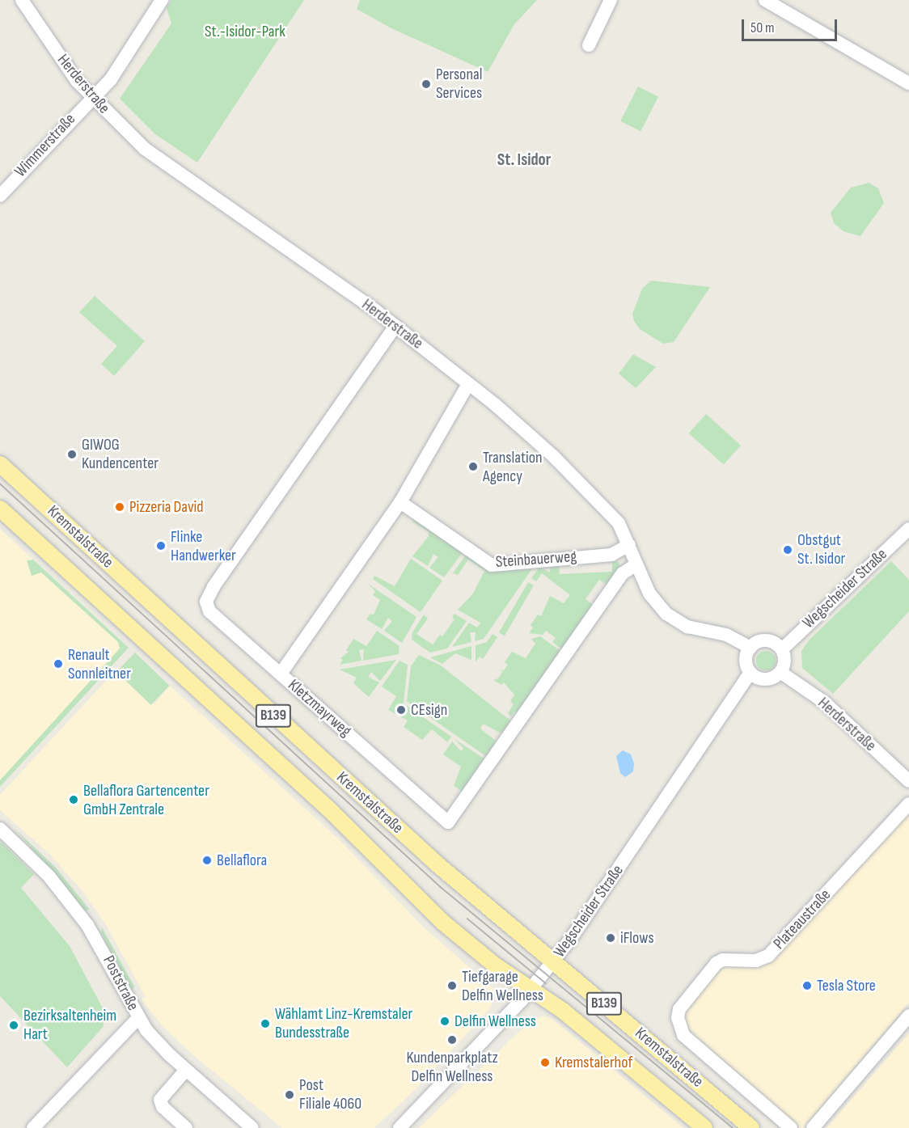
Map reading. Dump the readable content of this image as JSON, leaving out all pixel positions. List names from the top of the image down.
{
  "streets": {
    "main road": ["Kremstalstraße", "B139"],
    "street": [
      "Herderstraße",
      "Wimmerstraße",
      "Steinbauerweg",
      "Wegscheider Straße",
      "Kletzmayrweg",
      "Plateaustraße",
      "Poststraße"
    ]
  },
  "crossings": [
    ["Herderstraße", "Wimmerstraße"],
    ["Herderstraße", "Steinbauerweg"],
    ["Herderstraße", "Wegscheider Straße"],
    ["Herderstraße", "Kletzmayrweg"],
    ["Kremstalstraße", "Wegscheider Straße"],
    ["Kremstalstraße", "B139"],
    ["Wegscheider Straße", "B139"]
  ],
  "districts": ["St. Isidor"],
  "parks": ["St.-Isidor-Park"],
  "places": [
    "Personal Services",
    "GIWOG Kundencenter",
    "Translation Agency",
    "Pizzeria David",
    "Flinke Handwerker",
    "Obstgut St. Isidor",
    "Renault Sonnleitner",
    "CEsign",
    "Bellaflora Gartencenter GmbH Zentrale",
    "Bellaflora",
    "iFlows",
    "Tiefgarage Delfin Wellness",
    "Tesla Store",
    "Delfin Wellness",
    "Wählamt Linz-Kremstaler Bundesstraße",
    "Bezirksaltenheim Hart",
    "Kundenparkplatz Delfin Wellness",
    "Kremstalerhof",
    "Post Filiale 4060"
  ],
  "scale_bar": "50 m"
}
